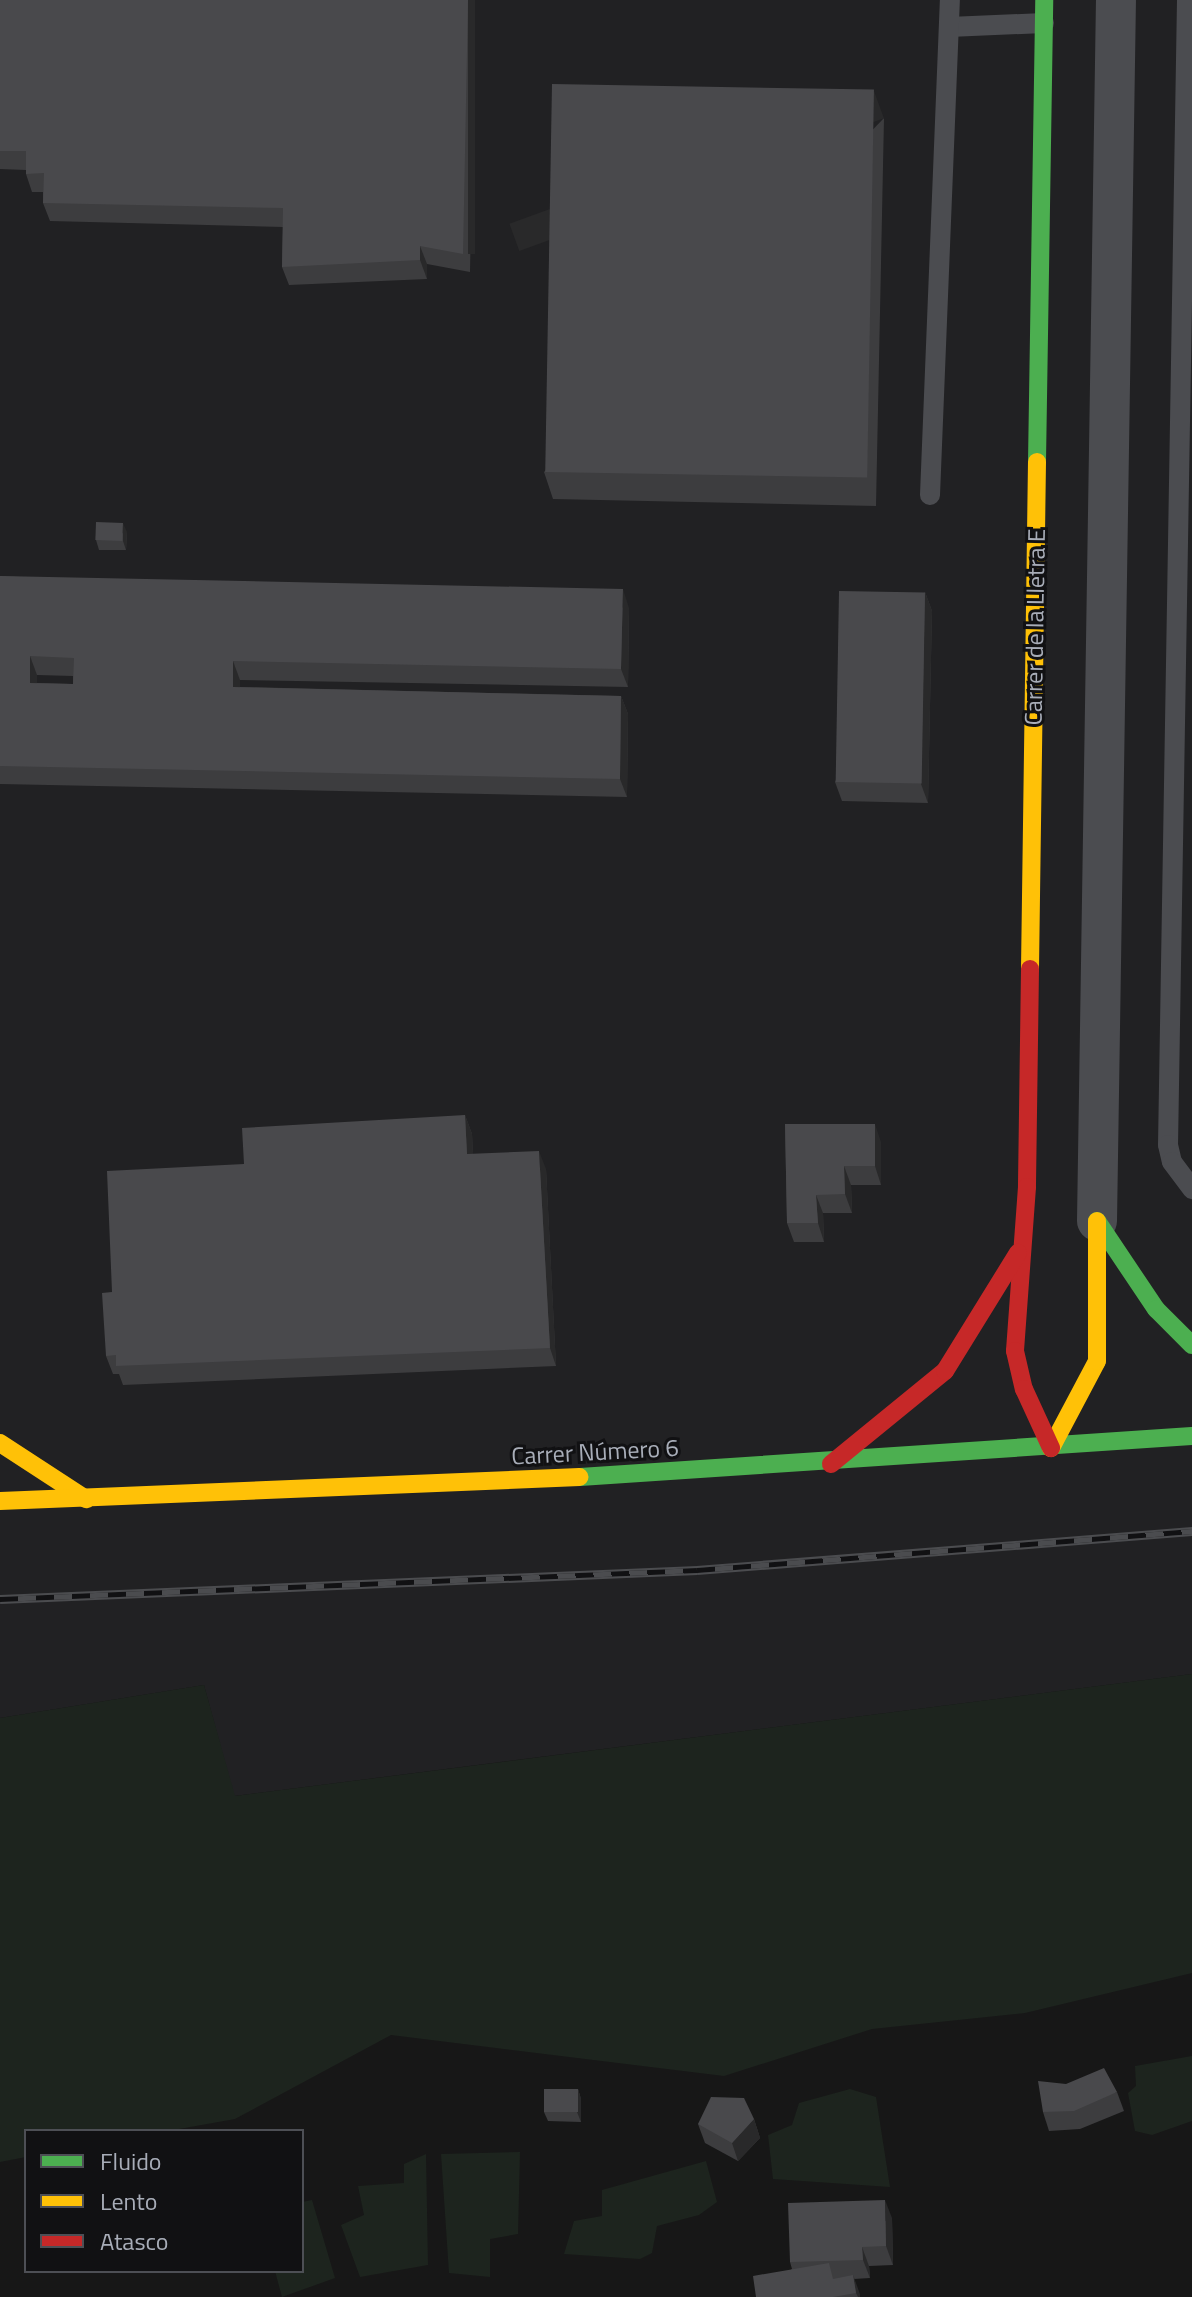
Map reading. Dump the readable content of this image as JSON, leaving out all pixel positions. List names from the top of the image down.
{
  "streets": {
    "main road": ["Carrer de la Lletra E", "Carrer Número 6"]
  },
  "crossings": [
    ["Carrer de la Lletra E", "Carrer Número 6"]
  ],
  "legend": ["Fluido", "Lento", "Atasco"]
}
